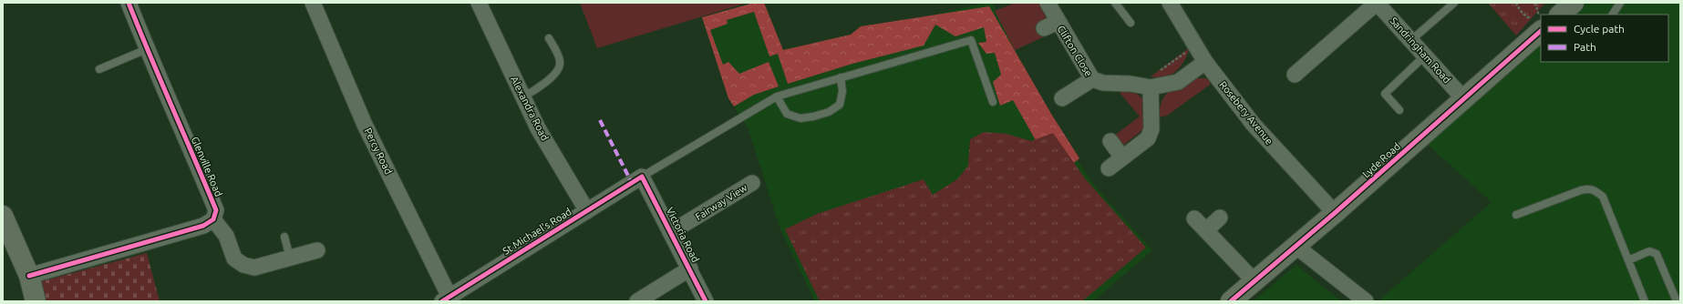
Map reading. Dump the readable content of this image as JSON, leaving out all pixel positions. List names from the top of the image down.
{
  "streets": {
    "street": [
      "Sandringham Road",
      "Clifton Close",
      "Alexandra Road",
      "Rosebery Avenue",
      "Percy Road",
      "Lyde Road",
      "Glenville Road",
      "Fairway View",
      "St Michael's Road",
      "Victoria Road"
    ]
  },
  "crossings": [
    ["Sandringham Road", "Lyde Road"],
    ["Clifton Close", "Rosebery Avenue"],
    ["Alexandra Road", "St Michael's Road"],
    ["Rosebery Avenue", "Lyde Road"],
    ["Percy Road", "St Michael's Road"],
    ["Fairway View", "Victoria Road"],
    ["St Michael's Road", "Victoria Road"]
  ],
  "legend": ["Cycle path", "Path"]
}
